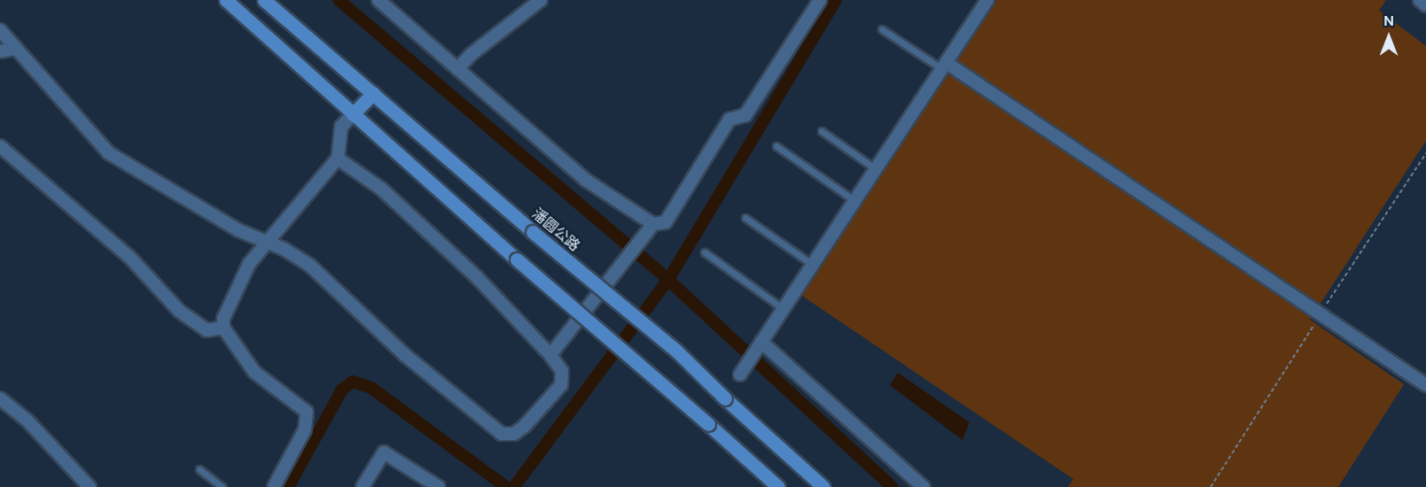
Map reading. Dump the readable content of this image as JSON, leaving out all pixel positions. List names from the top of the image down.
{
  "streets": {
    "main road": ["潘圆公路"]
  },
  "north": "top"
}
